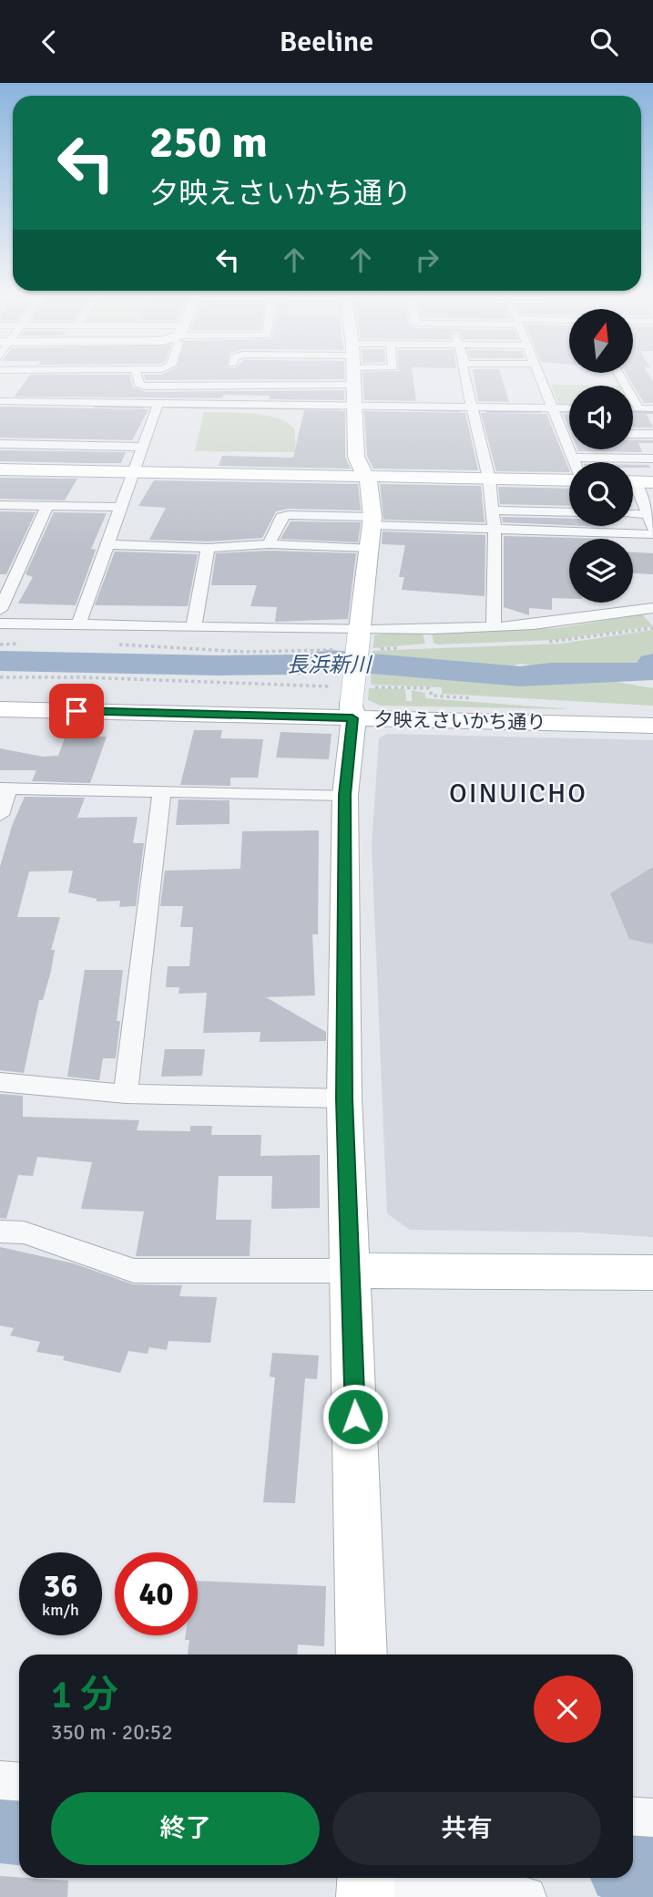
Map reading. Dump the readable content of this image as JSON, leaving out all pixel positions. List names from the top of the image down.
{
  "streets": {
    "street": ["夕映えさいかち通り"]
  },
  "districts": ["OINUICHO"],
  "water": ["長浜新川"],
  "north": "top",
  "page": {
    "header": "Beeline",
    "turn": ["250 m", "夕映えさいかち通り"],
    "speed": "36 km/h",
    "limit": "40",
    "heading": ["1 分", "350 m · 20:52"],
    "buttons": ["終了", "共有"]
  }
}
